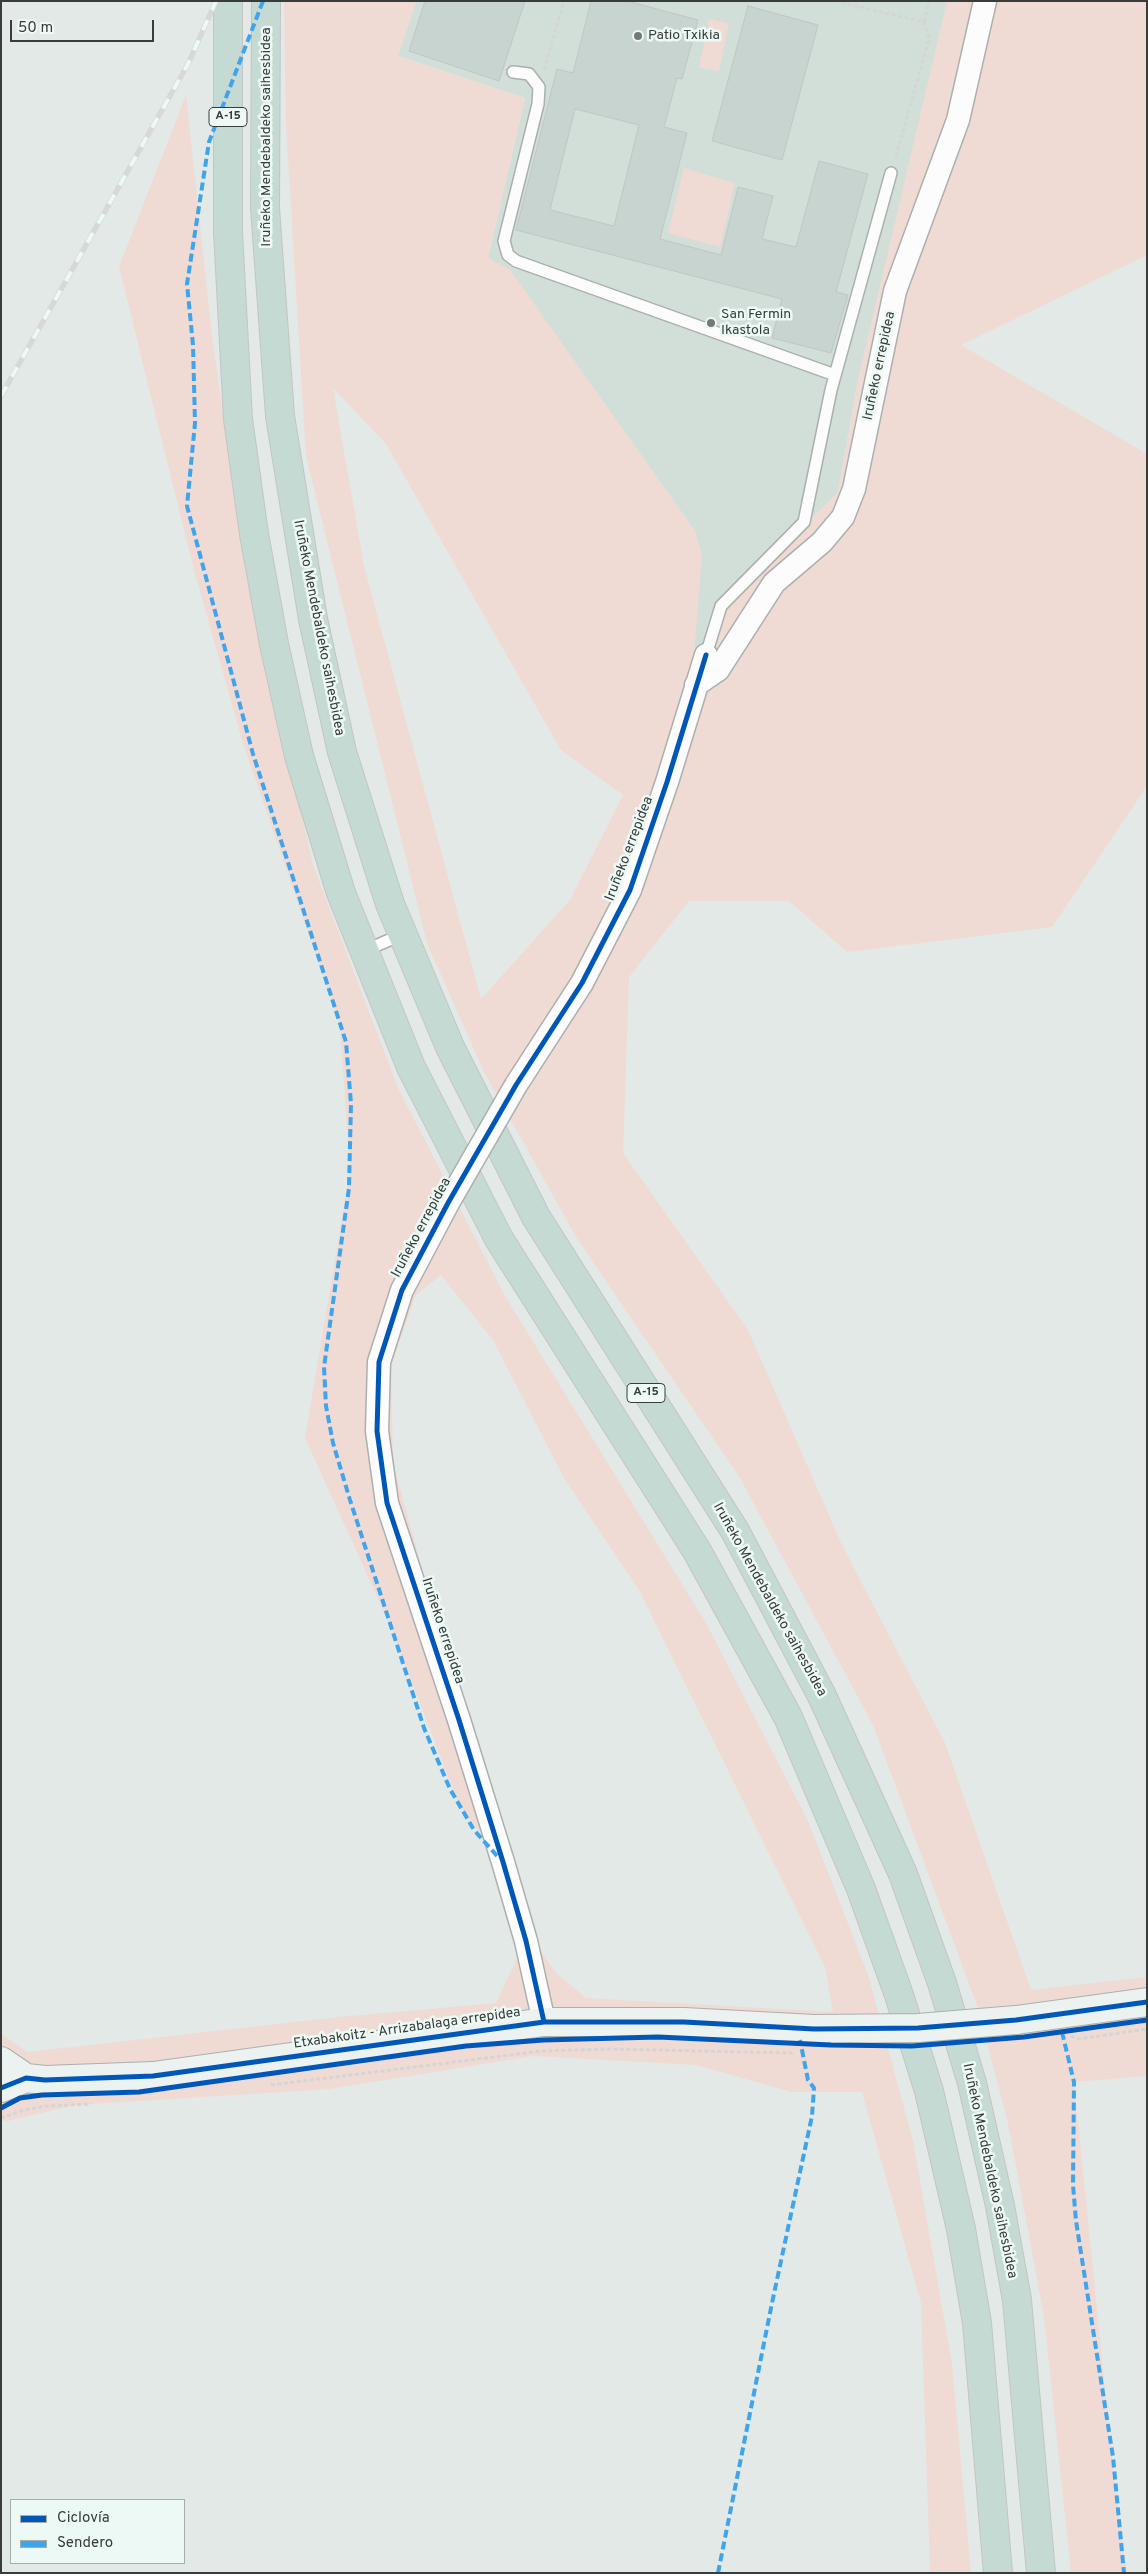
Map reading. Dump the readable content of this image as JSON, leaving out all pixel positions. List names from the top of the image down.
{
  "streets": {
    "highway": ["A-15", "Iruñeko Mendebaldeko saihesbidea"],
    "street": ["Iruñeko errepidea", "Etxabakoitz - Arrizabalaga errepidea"]
  },
  "crossings": [
    ["Iruñeko errepidea", "Etxabakoitz - Arrizabalaga errepidea"]
  ],
  "places": ["Patio Txikia", "San Fermin Ikastola"],
  "legend": ["Ciclovía", "Sendero"],
  "scale_bar": "50 m"
}
